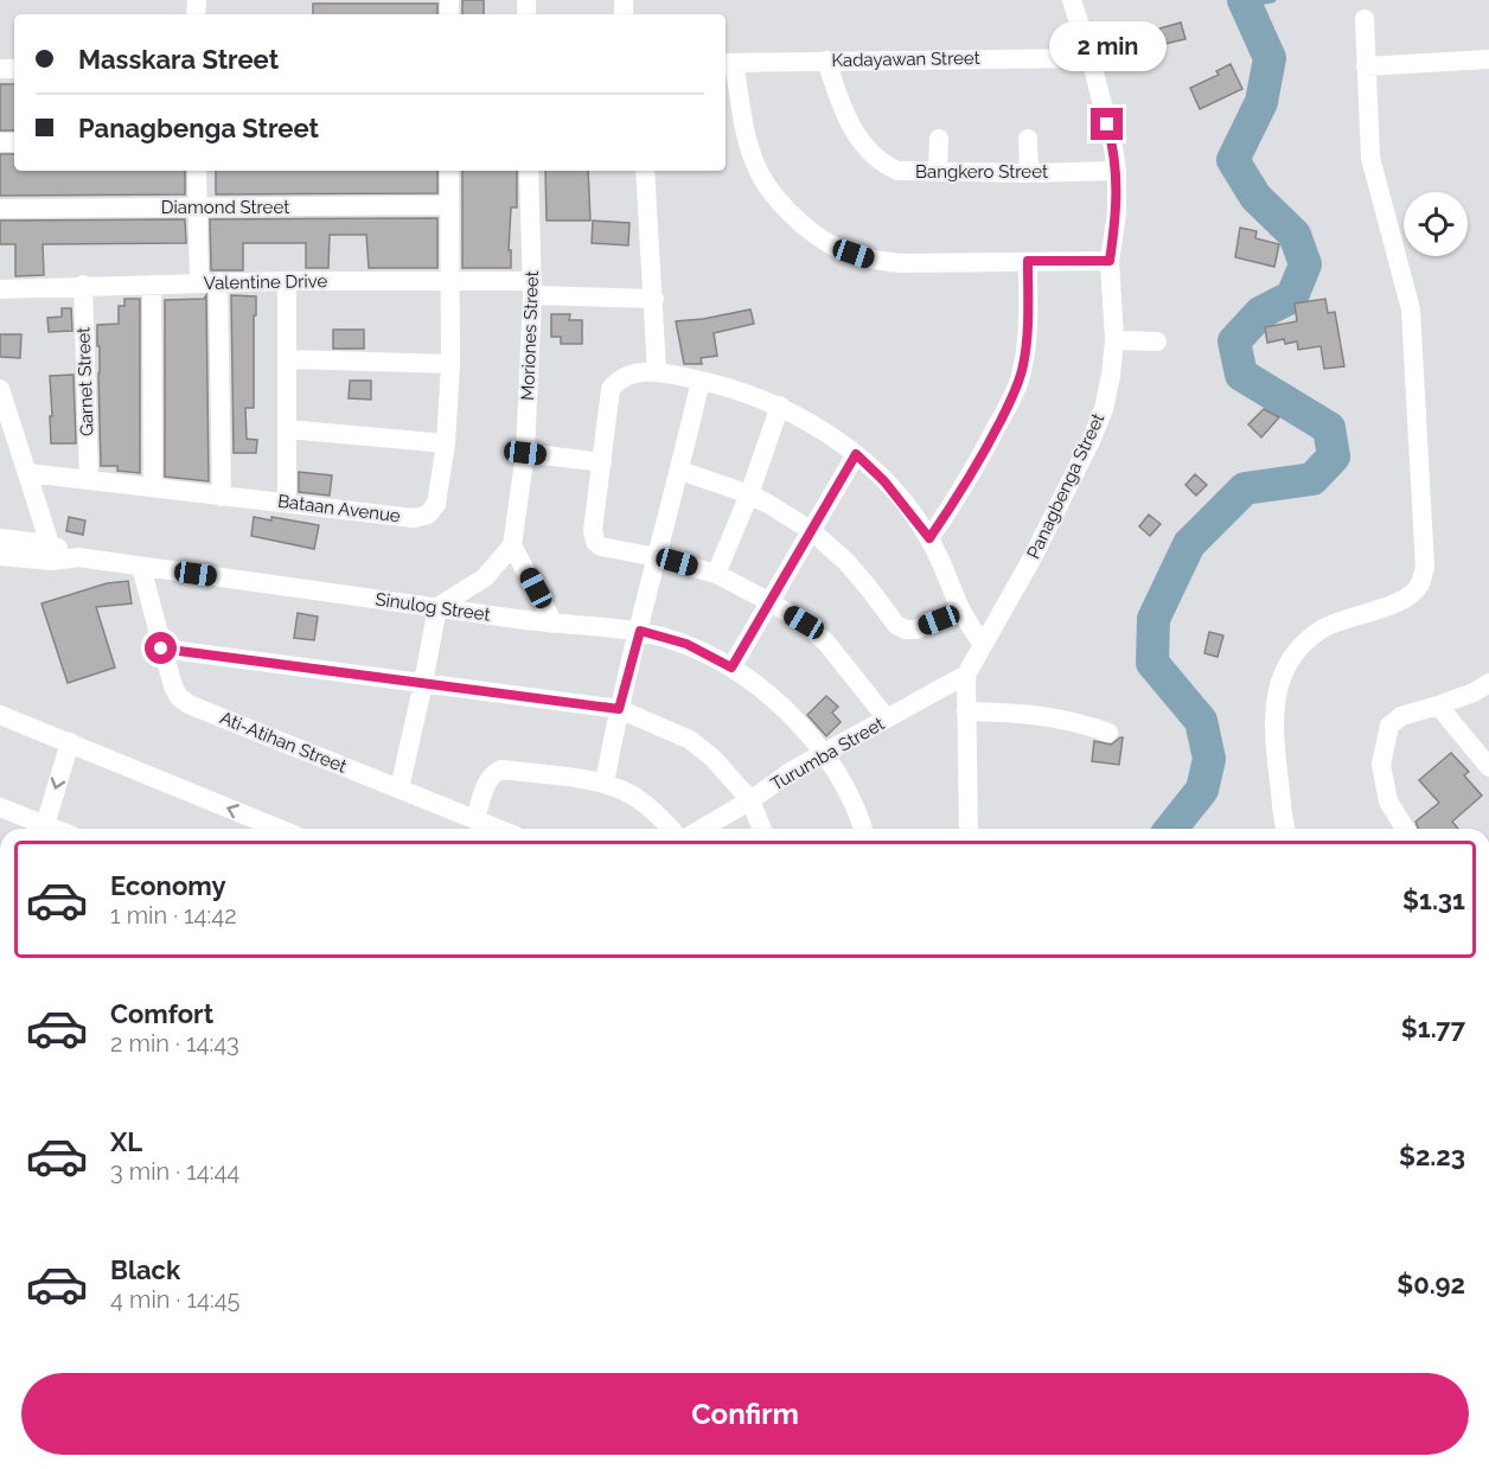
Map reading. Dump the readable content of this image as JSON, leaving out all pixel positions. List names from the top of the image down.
{
  "streets": {
    "street": [
      "Kadayawan Street",
      "Bangkero Street",
      "Diamond Street",
      "Valentine Drive",
      "Moriones Street",
      "Garnet Street",
      "Panagbenga Street",
      "Bataan Avenue",
      "Sinulog Street",
      "Ati-Atihan Street",
      "Turumba Street"
    ]
  },
  "crossings": [
    ["Kadayawan Street", "Bangkero Street"],
    ["Kadayawan Street", "Panagbenga Street"],
    ["Bangkero Street", "Panagbenga Street"],
    ["Diamond Street", "Bataan Avenue"],
    ["Valentine Drive", "Moriones Street"],
    ["Valentine Drive", "Garnet Street"],
    ["Valentine Drive", "Bataan Avenue"],
    ["Garnet Street", "Bataan Avenue"],
    ["Panagbenga Street", "Turumba Street"],
    ["Sinulog Street", "Ati-Atihan Street"],
    ["Sinulog Street", "Turumba Street"]
  ],
  "page": {
    "banner": ["Masskara Street", "Panagbenga Street"],
    "bubble": "2 min",
    "list": [
      {
        "name": "Economy",
        "note": "1 min · 14:42",
        "value": "$1.31"
      },
      {
        "name": "Comfort",
        "note": "2 min · 14:43",
        "value": "$1.77"
      },
      {
        "name": "XL",
        "note": "3 min · 14:44",
        "value": "$2.23"
      },
      {
        "name": "Black",
        "note": "4 min · 14:45",
        "value": "$0.92"
      }
    ],
    "buttons": "Confirm"
  }
}
